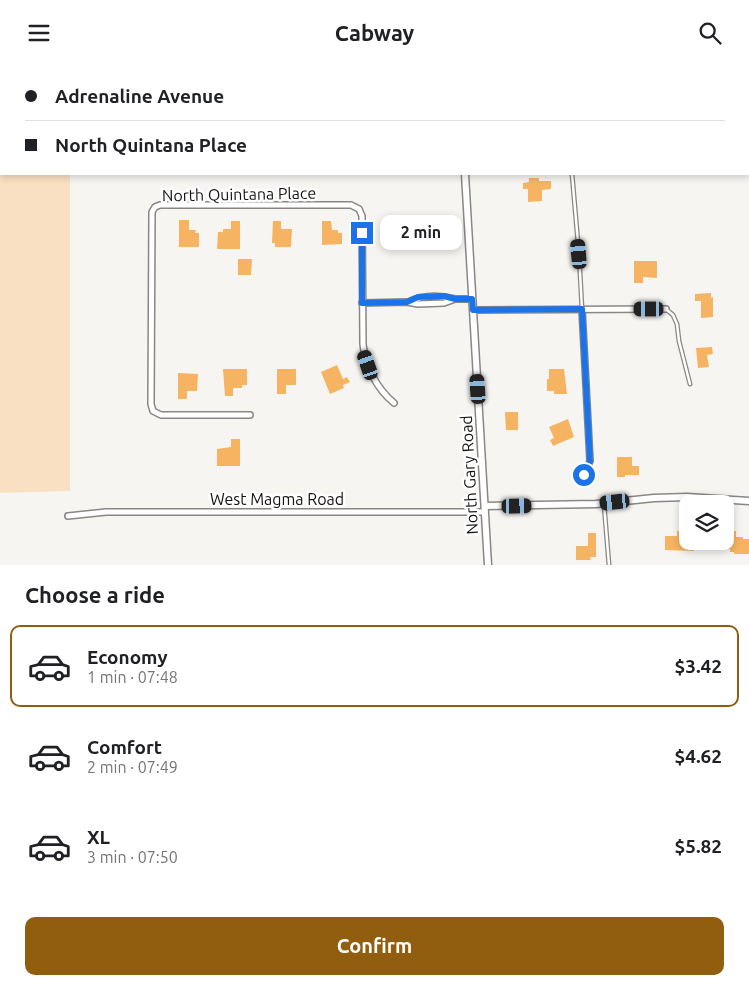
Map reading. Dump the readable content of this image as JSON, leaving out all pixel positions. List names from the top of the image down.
{
  "streets": {
    "street": ["North Quintana Place", "North Gary Road", "West Magma Road"]
  },
  "crossings": [
    ["North Gary Road", "West Magma Road"]
  ],
  "page": {
    "header": "Cabway",
    "banner": ["Adrenaline Avenue", "North Quintana Place"],
    "bubble": "2 min",
    "heading": "Choose a ride",
    "list": [
      {
        "name": "Economy",
        "note": "1 min · 07:48",
        "value": "$3.42"
      },
      {
        "name": "Comfort",
        "note": "2 min · 07:49",
        "value": "$4.62"
      },
      {
        "name": "XL",
        "note": "3 min · 07:50",
        "value": "$5.82"
      }
    ],
    "buttons": "Confirm"
  }
}
